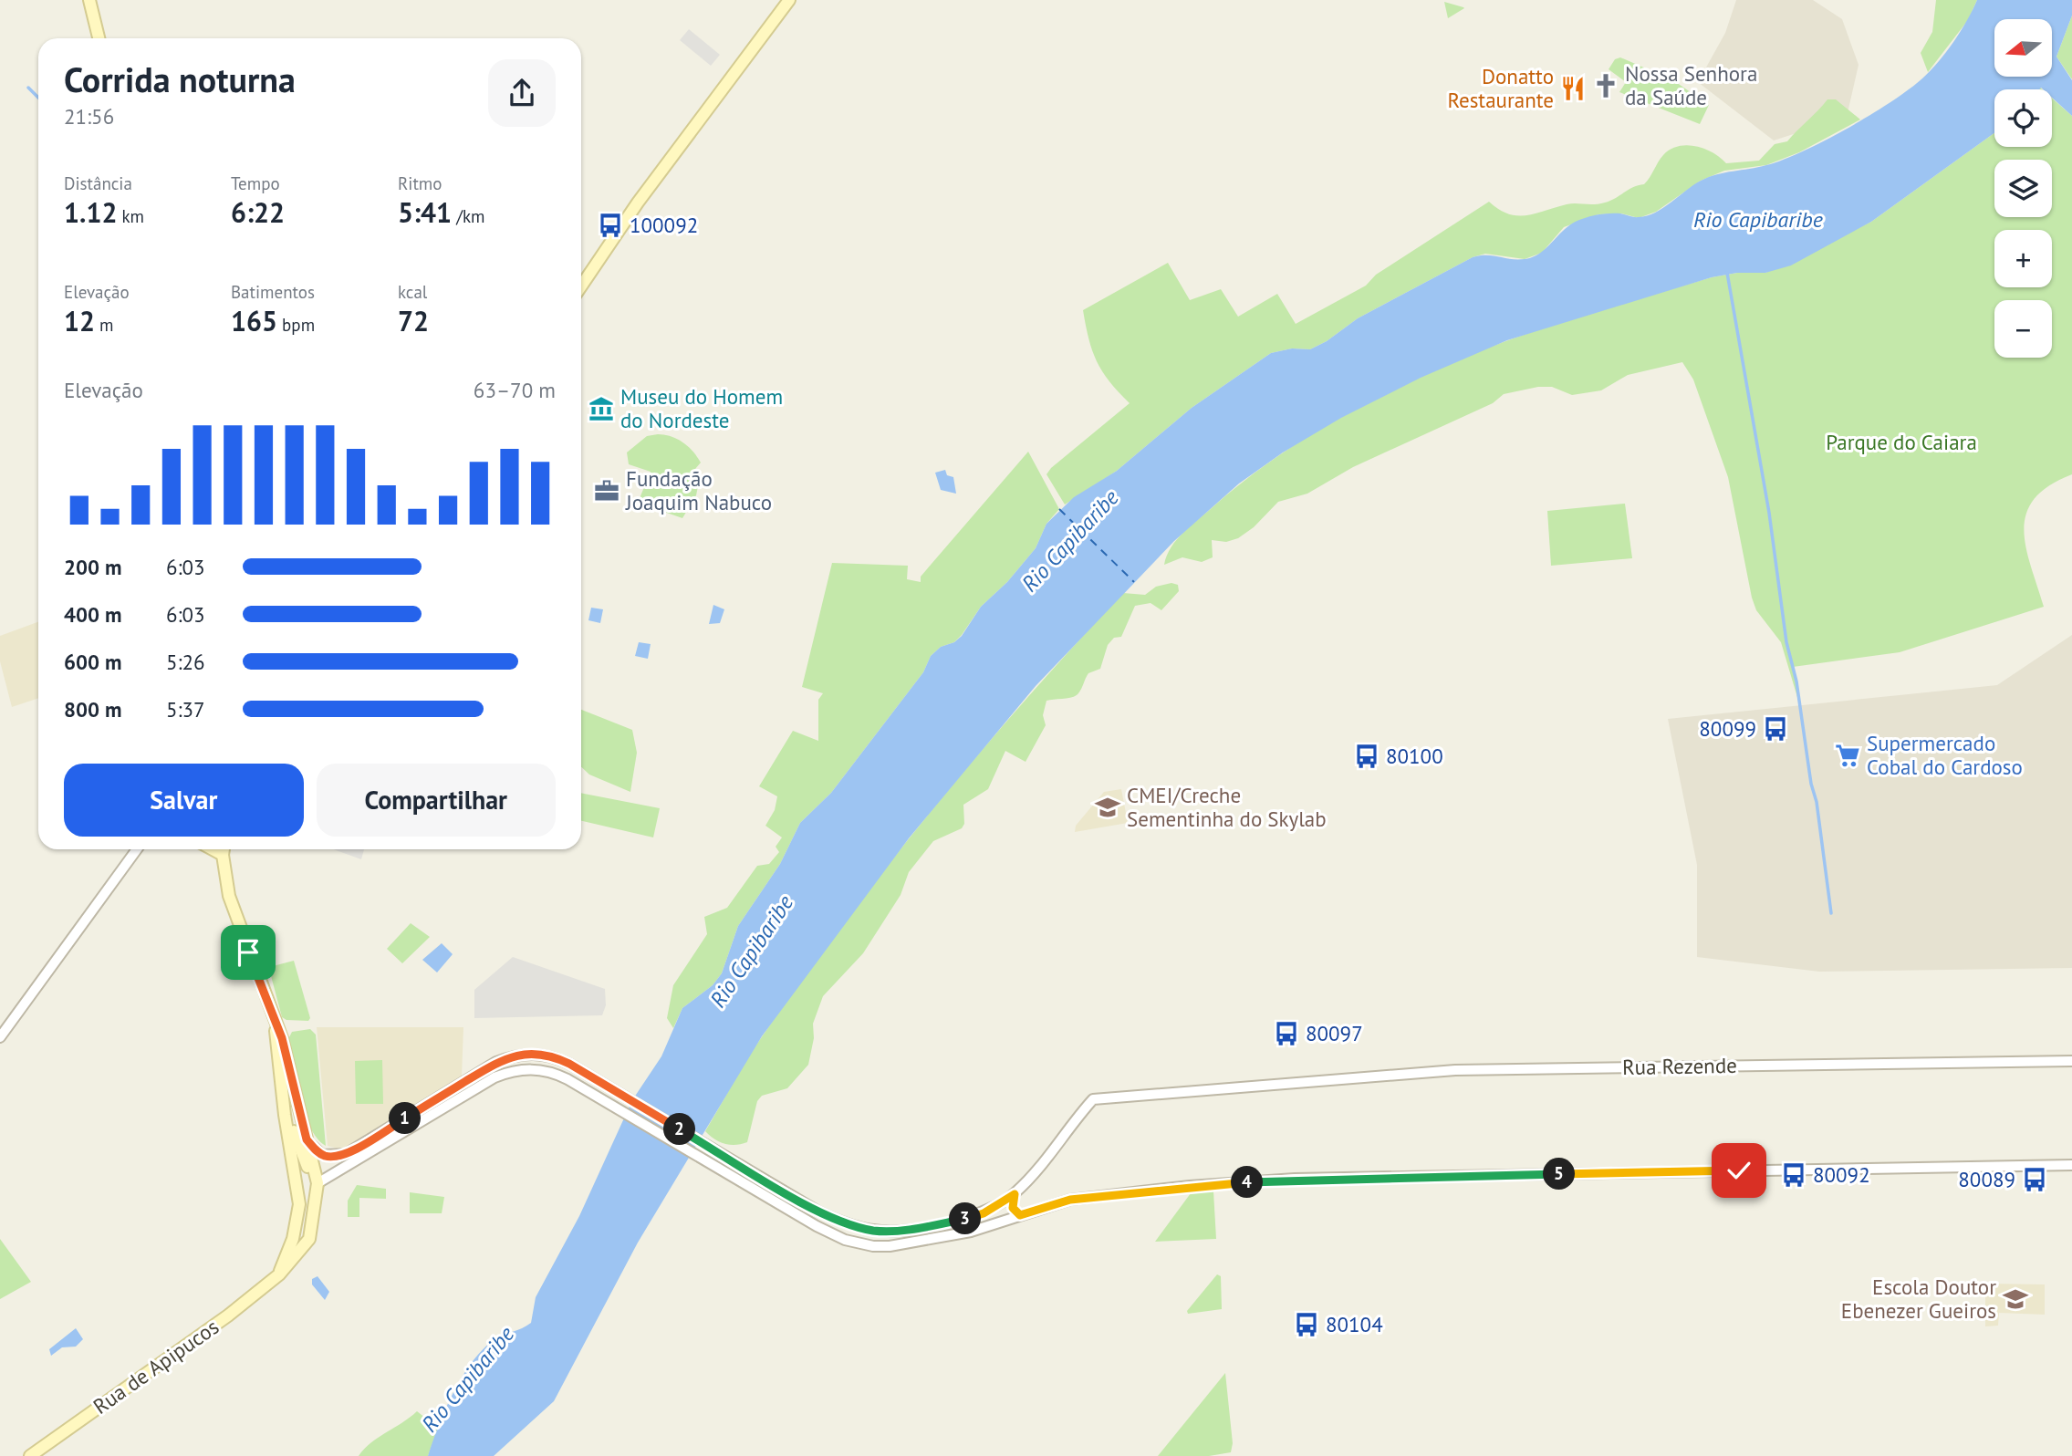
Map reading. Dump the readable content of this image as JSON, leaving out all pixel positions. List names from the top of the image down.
{
  "streets": {
    "main road": ["Rua de Apipucos"],
    "street": ["Rua Rezende"]
  },
  "water": ["Rio Capibaribe"],
  "parks": ["Parque do Caiara"],
  "places": {
    "church": ["Nossa Senhora da Saúde"],
    "restaurant": ["Donatto Restaurante"],
    "bus stop": [
      "100092",
      "80099",
      "80100",
      "80097",
      "80092",
      "80089",
      "80104"
    ],
    "museum": ["Museu do Homem do Nordeste"],
    "office": ["Fundação Joaquim Nabuco"],
    "supermarket": ["Supermercado Cobal do Cardoso"],
    "school or university": ["CMEI/Creche Sementinha do Skylab", "Escola Doutor Ebenezer Gueiros"]
  },
  "north": "left",
  "page": {
    "map_buttons": ["+", "−"],
    "heading": ["Corrida noturna", "21:56"],
    "stats": [
      ["Distância", "1.12 km"],
      ["Tempo", "6:22"],
      ["Ritmo", "5:41 /km"],
      ["Elevação", "12 m"],
      ["Batimentos", "165 bpm"],
      ["kcal", "72"]
    ],
    "chart": ["Elevação", "63–70 m"],
    "list": [
      {
        "name": "200 m",
        "note": "6:03"
      },
      {
        "name": "400 m",
        "note": "6:03"
      },
      {
        "name": "600 m",
        "note": "5:26"
      },
      {
        "name": "800 m",
        "note": "5:37"
      }
    ],
    "buttons": ["Salvar", "Compartilhar"],
    "pins": [
      "1",
      "2",
      "5",
      "4",
      "3"
    ]
  }
}
